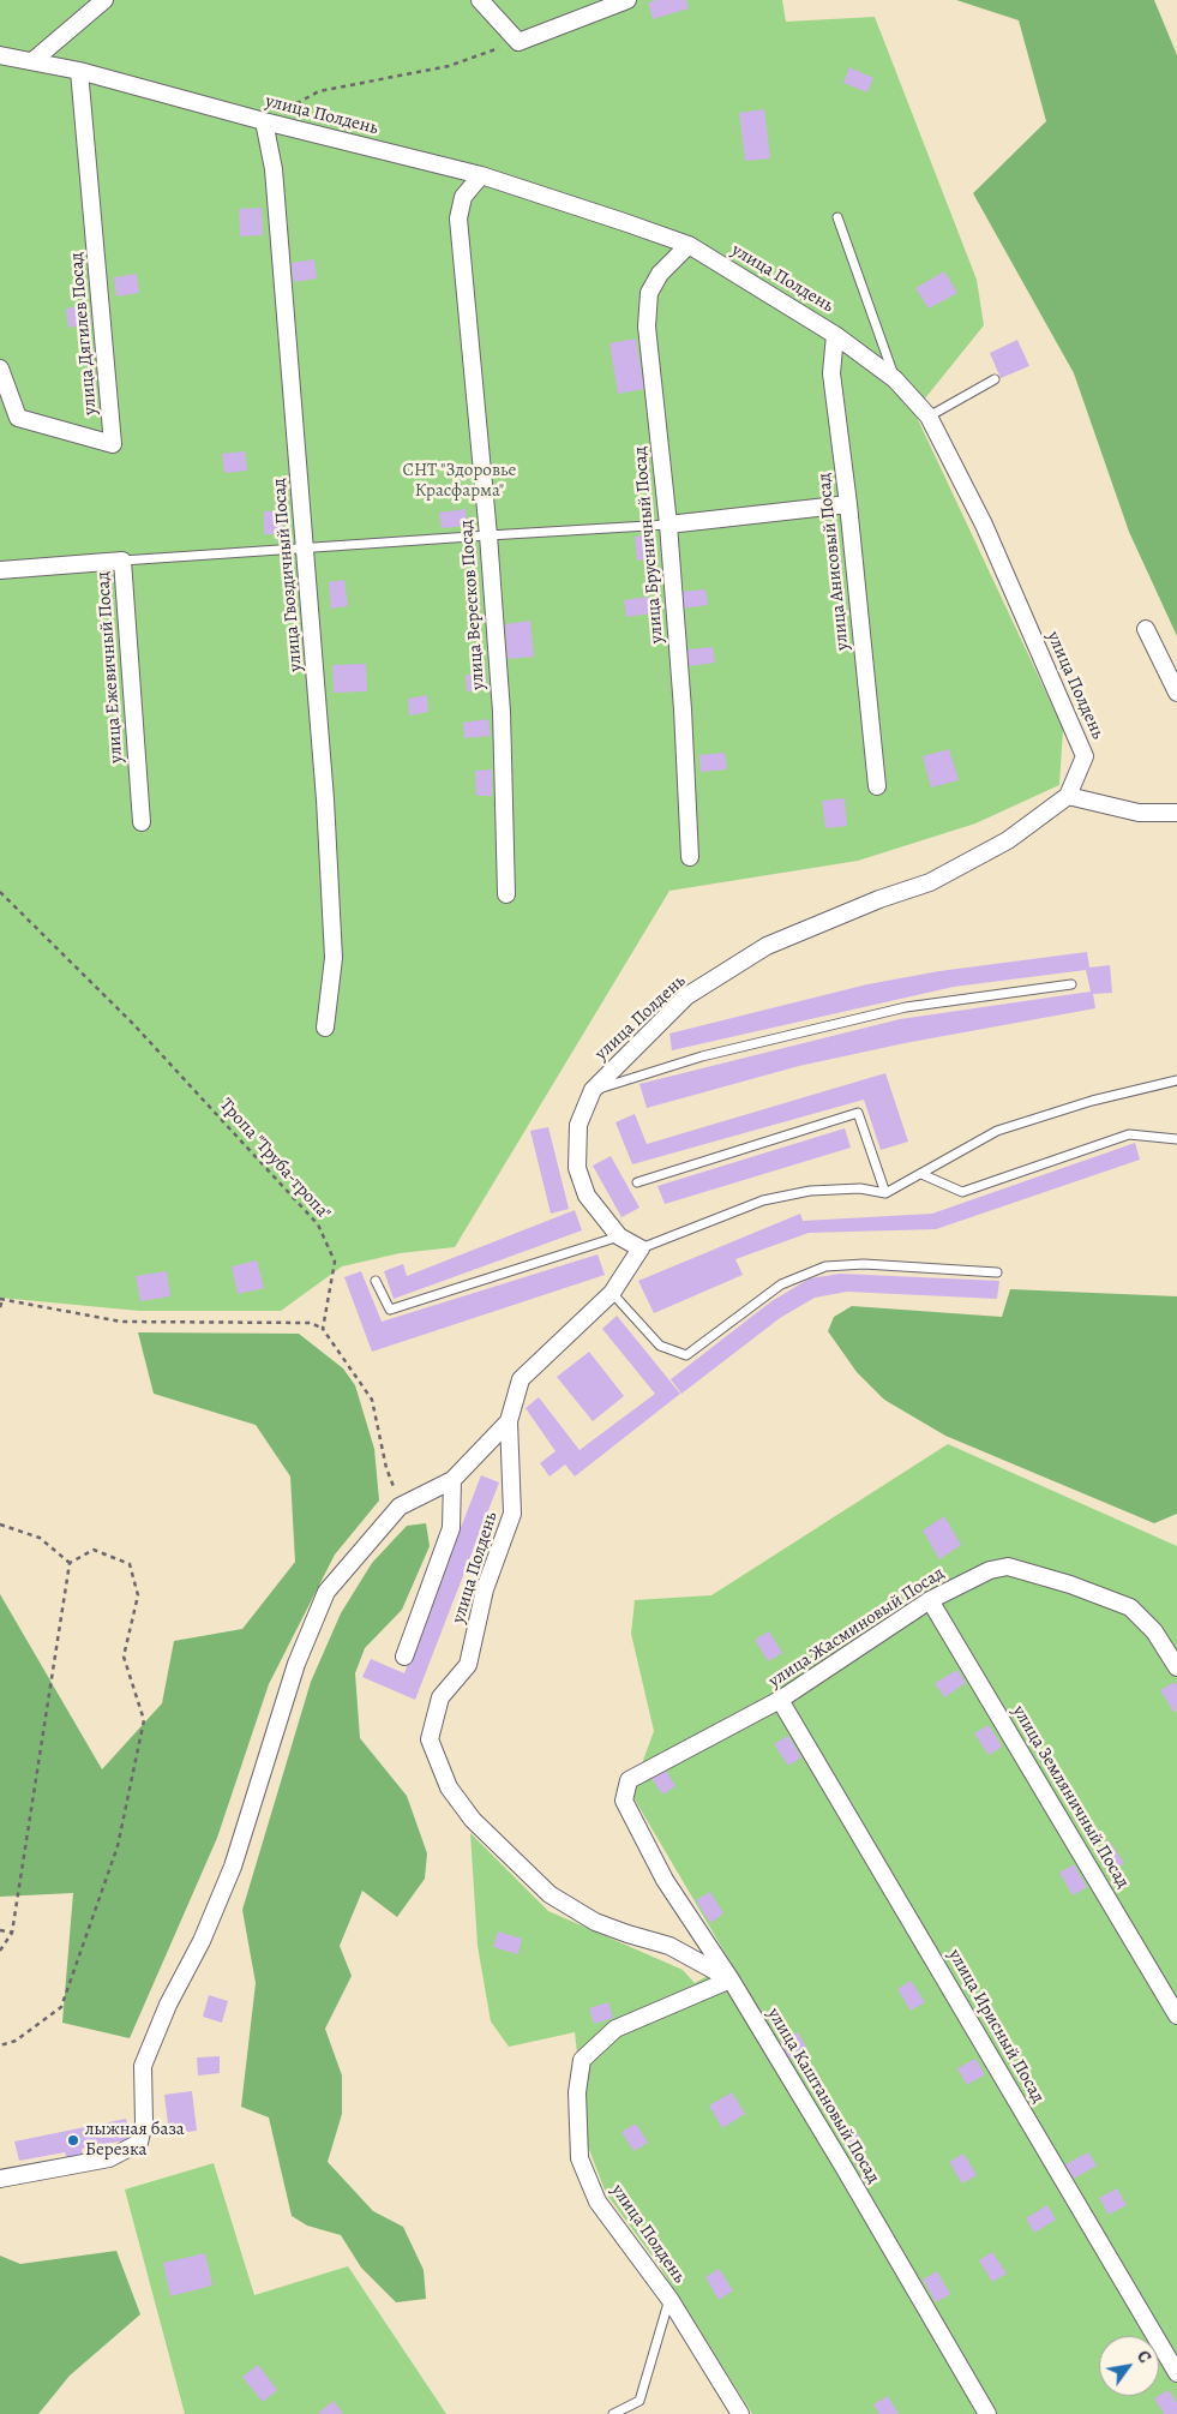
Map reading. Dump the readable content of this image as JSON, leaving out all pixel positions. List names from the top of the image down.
{
  "streets": {
    "street": [
      "улица Полдень",
      "улица Дягилев Посад",
      "улица Брусничный Посад",
      "улица Анисовый Посад",
      "улица Гвоздичный Посад",
      "улица Вересков Посад",
      "улица Ежевичный Посад",
      "улица Жасминовый Посад",
      "улица Земляничный Посад",
      "улица Ирисный Посад",
      "улица Каштановый Посад"
    ],
    "path": ["Тропа \"Труба-тропа\""]
  },
  "crossings": [
    ["улица Полдень", "улица Дягилев Посад"],
    ["улица Полдень", "улица Брусничный Посад"],
    ["улица Полдень", "улица Анисовый Посад"],
    ["улица Полдень", "улица Гвоздичный Посад"],
    ["улица Полдень", "улица Вересков Посад"],
    ["улица Полдень", "улица Каштановый Посад"],
    ["улица Жасминовый Посад", "улица Земляничный Посад"],
    ["улица Жасминовый Посад", "улица Ирисный Посад"],
    ["улица Жасминовый Посад", "улица Каштановый Посад"]
  ],
  "parks": ["СНТ \"Здоровье Красфарма\""],
  "places": ["лыжная база Березка"],
  "north": "top right"
}
